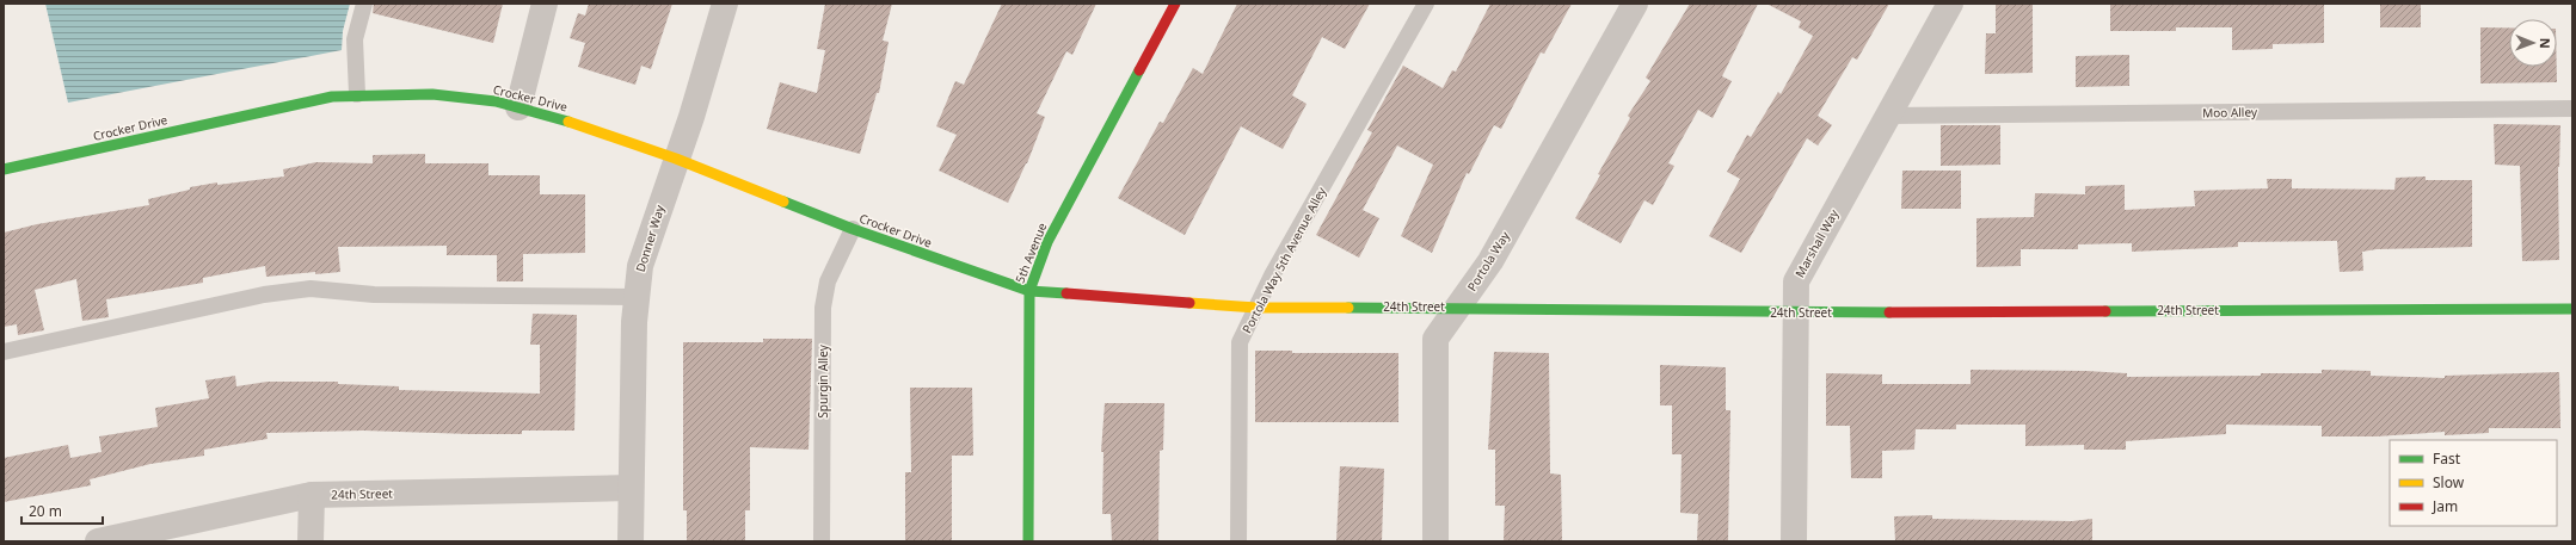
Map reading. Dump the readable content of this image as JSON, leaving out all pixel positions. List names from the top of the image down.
{
  "streets": {
    "street": [
      "Crocker Drive",
      "Donner Way",
      "Marshall Way",
      "5th Avenue",
      "Portola Way",
      "24th Street"
    ],
    "lane": ["Moo Alley", "Portola Way 5th Avenue Alley", "Spurgin Alley"]
  },
  "crossings": [
    ["Crocker Drive", "Donner Way"],
    ["Crocker Drive", "5th Avenue"],
    ["Crocker Drive", "24th Street"],
    ["Crocker Drive", "Spurgin Alley"],
    ["Moo Alley", "Marshall Way"],
    ["Donner Way", "24th Street"],
    ["Marshall Way", "24th Street"],
    ["5th Avenue", "24th Street"],
    ["Portola Way 5th Avenue Alley", "24th Street"],
    ["Portola Way", "24th Street"]
  ],
  "legend": ["Fast", "Slow", "Jam"],
  "scale_bar": "20 m",
  "north": "right"
}
